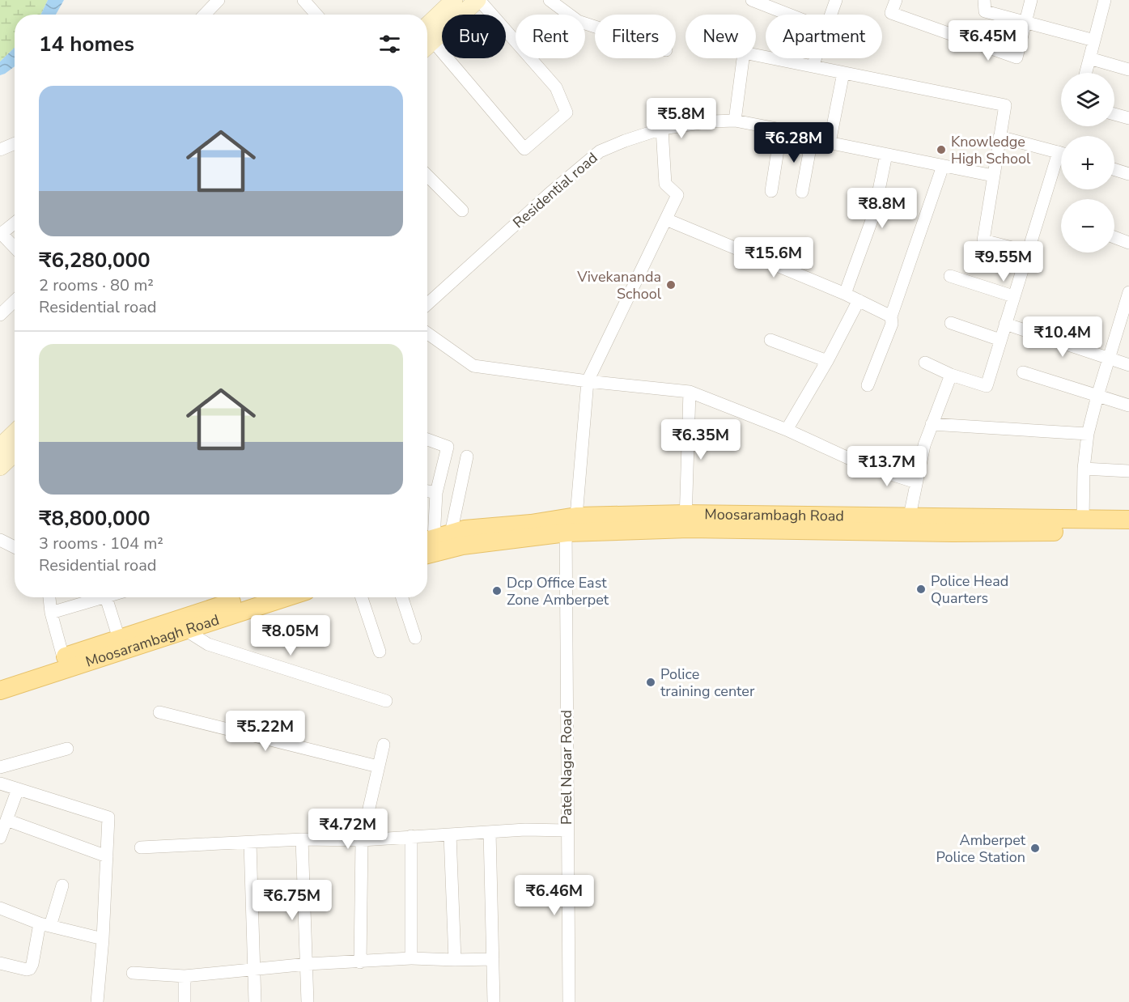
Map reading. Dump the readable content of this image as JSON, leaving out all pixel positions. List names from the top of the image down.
{
  "streets": {
    "main road": ["Moosarambagh Road"],
    "street": ["Residential road", "Patel Nagar Road"]
  },
  "crossings": [
    ["Moosarambagh Road", "Patel Nagar Road"]
  ],
  "places": [
    "Knowledge High School",
    "Vivekananda School",
    "Police Head Quarters",
    "Dcp Office East Zone Amberpet",
    "Police training center",
    "Amberpet Police Station"
  ],
  "page": {
    "chip": [
      "Buy",
      "Rent",
      "Filters",
      "New",
      "Apartment"
    ],
    "heading": "14 homes",
    "price": [
      "₹6.45M",
      "₹5.8M",
      "₹6.28M",
      "₹8.8M",
      "₹15.6M",
      "₹9.55M",
      "₹10.4M",
      "₹6.35M",
      "₹13.7M",
      "₹8.05M",
      "₹5.22M",
      "₹4.72M",
      "₹6.46M",
      "₹6.75M"
    ],
    "map_buttons": ["+", "−"],
    "list": [
      {
        "name": "₹6,280,000",
        "note": "2 rooms · 80 m² · Residential road"
      },
      {
        "name": "₹8,800,000",
        "note": "3 rooms · 104 m² · Residential road"
      }
    ]
  }
}
